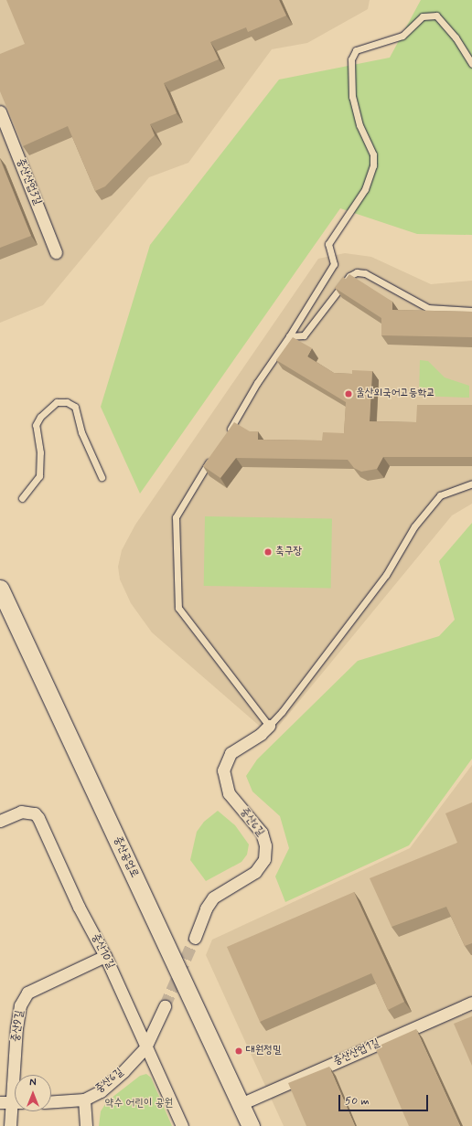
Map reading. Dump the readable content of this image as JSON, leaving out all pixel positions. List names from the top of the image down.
{
  "streets": {
    "street": [
      "중산산업3길",
      "중산6길",
      "중산공업로",
      "중산10길",
      "중산9길",
      "중산산업1길"
    ]
  },
  "crossings": [
    ["중산6길", "중산10길"],
    ["중산공업로", "중산산업1길"],
    ["중산10길", "중산9길"]
  ],
  "parks": ["약수 어린이 공원"],
  "places": ["울산외국어고등학교", "축구장", "대원정밀"],
  "scale_bar": "50 m",
  "north": "top"
}
